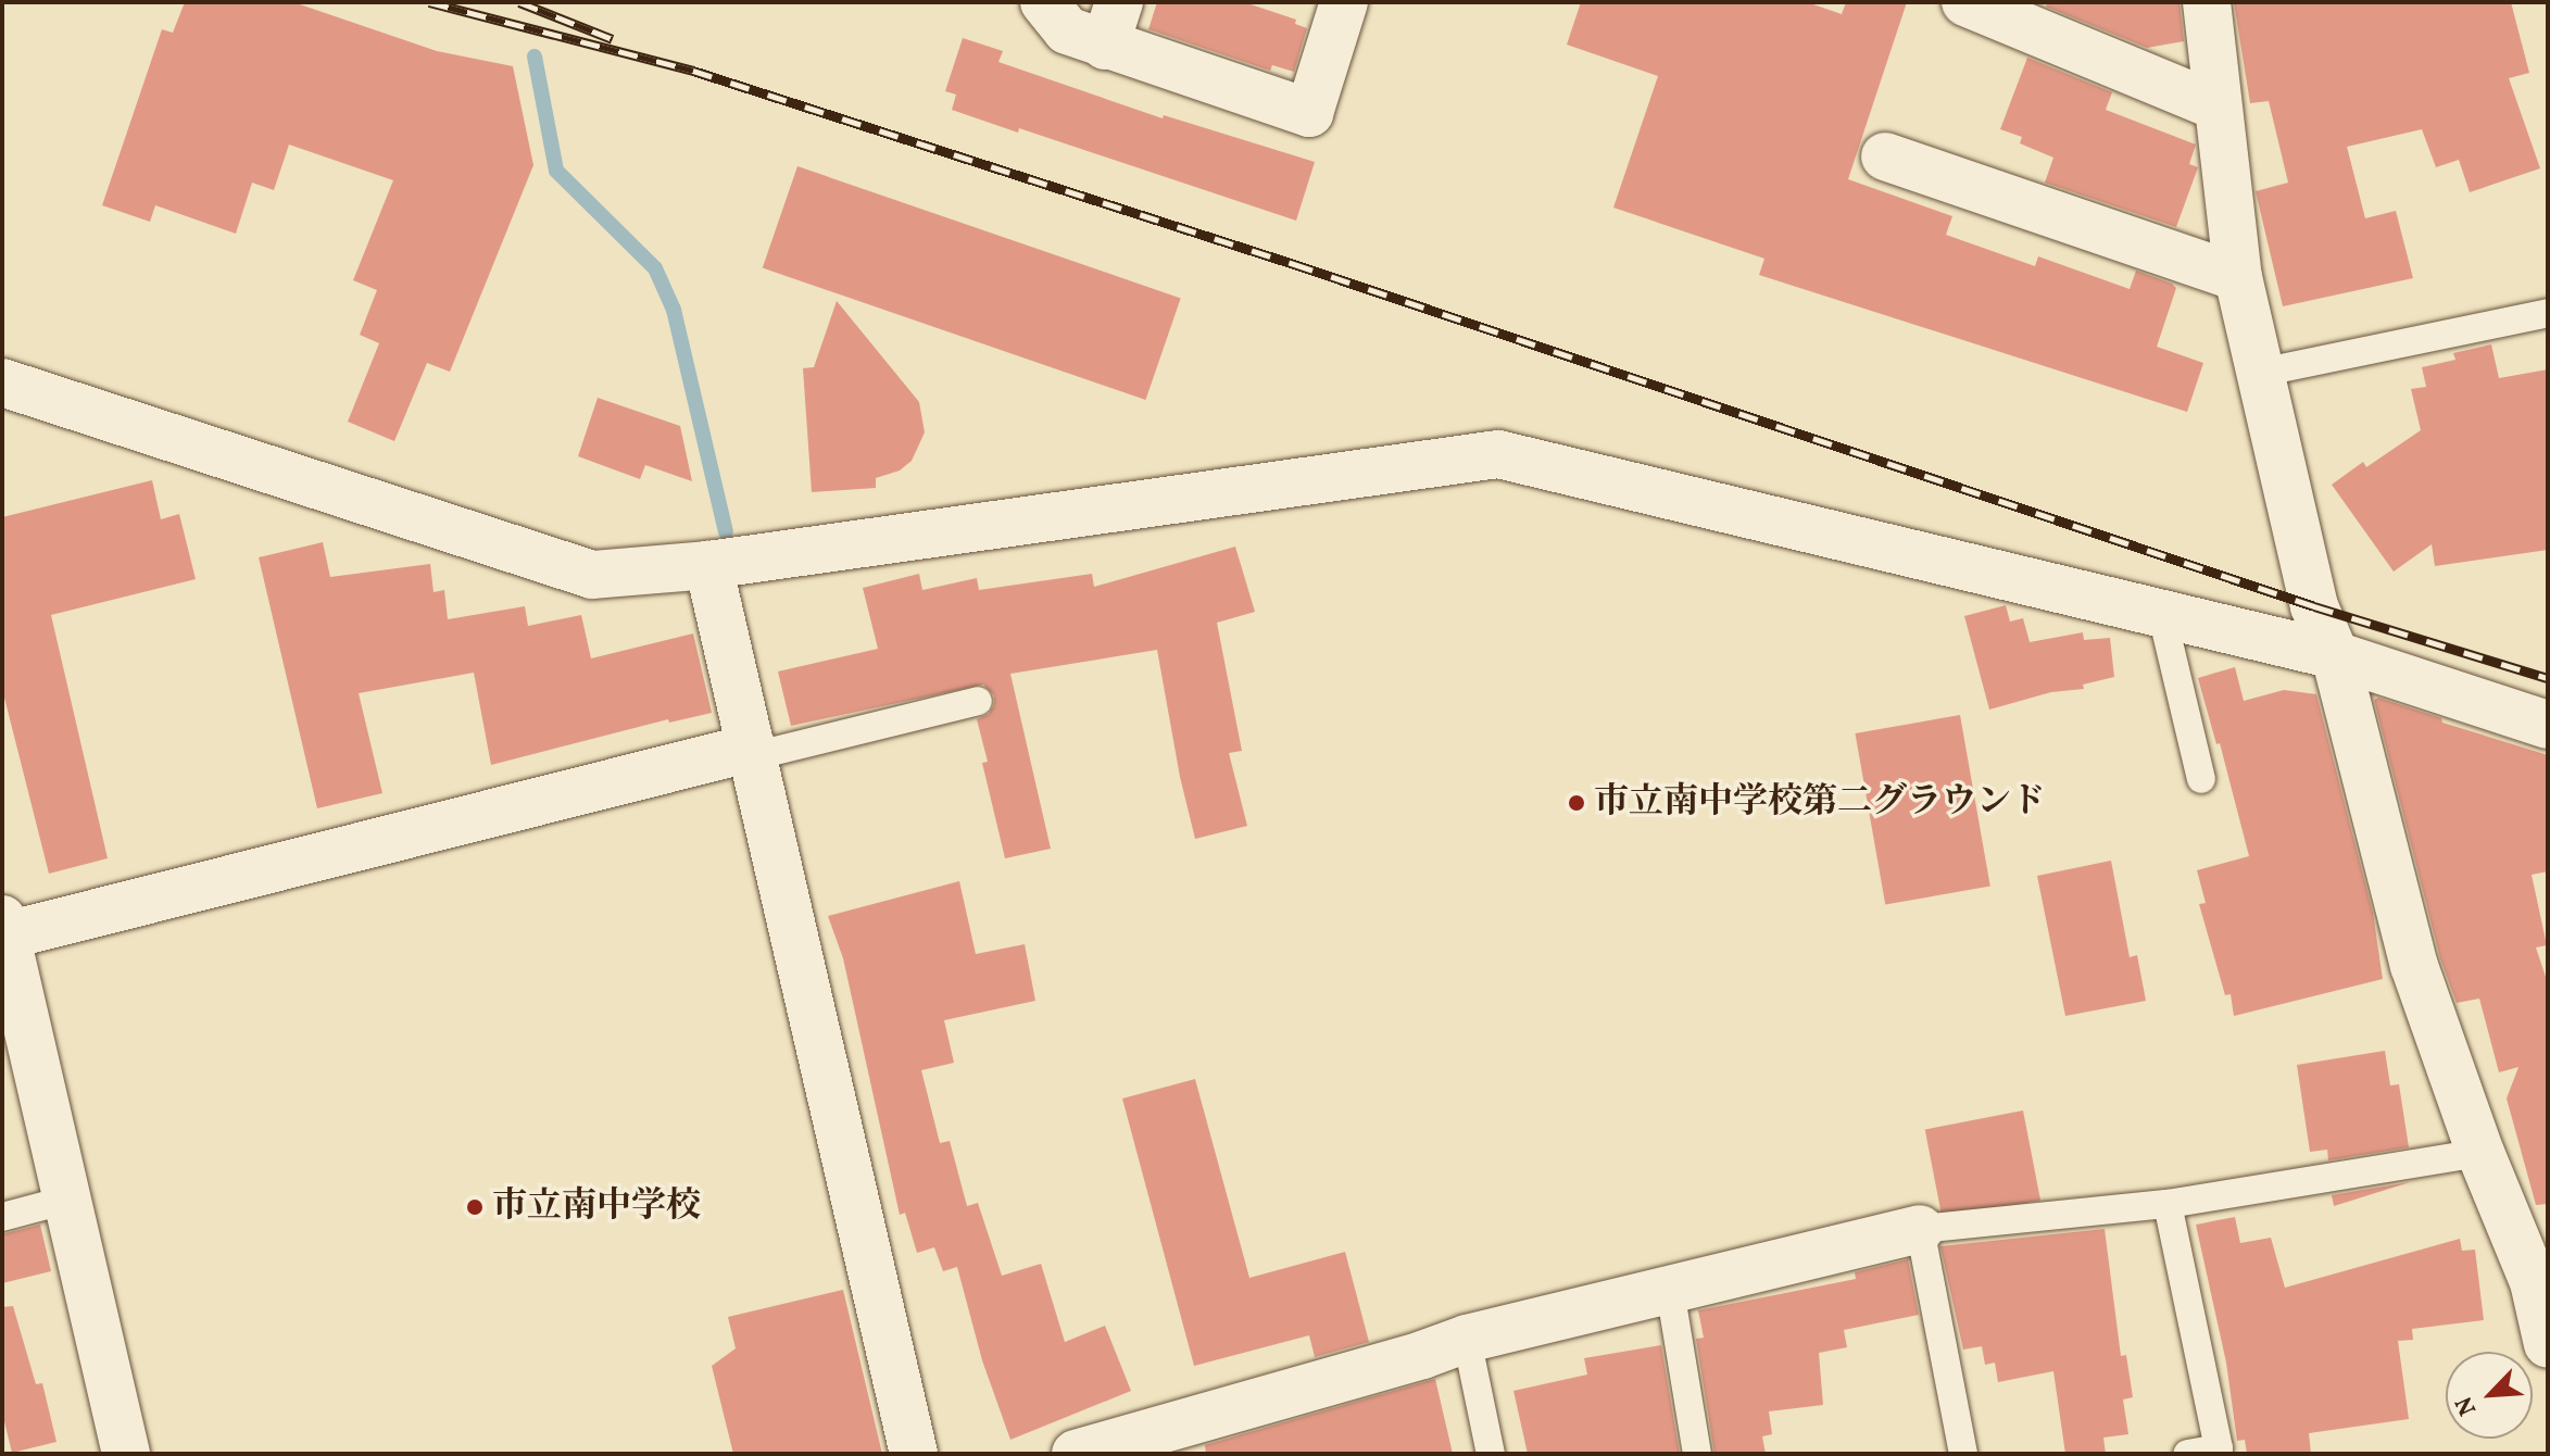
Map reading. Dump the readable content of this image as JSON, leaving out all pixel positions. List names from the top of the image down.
{
  "places": ["市立南中学校第二グラウンド", "市立南中学校"],
  "north": "bottom left"
}
